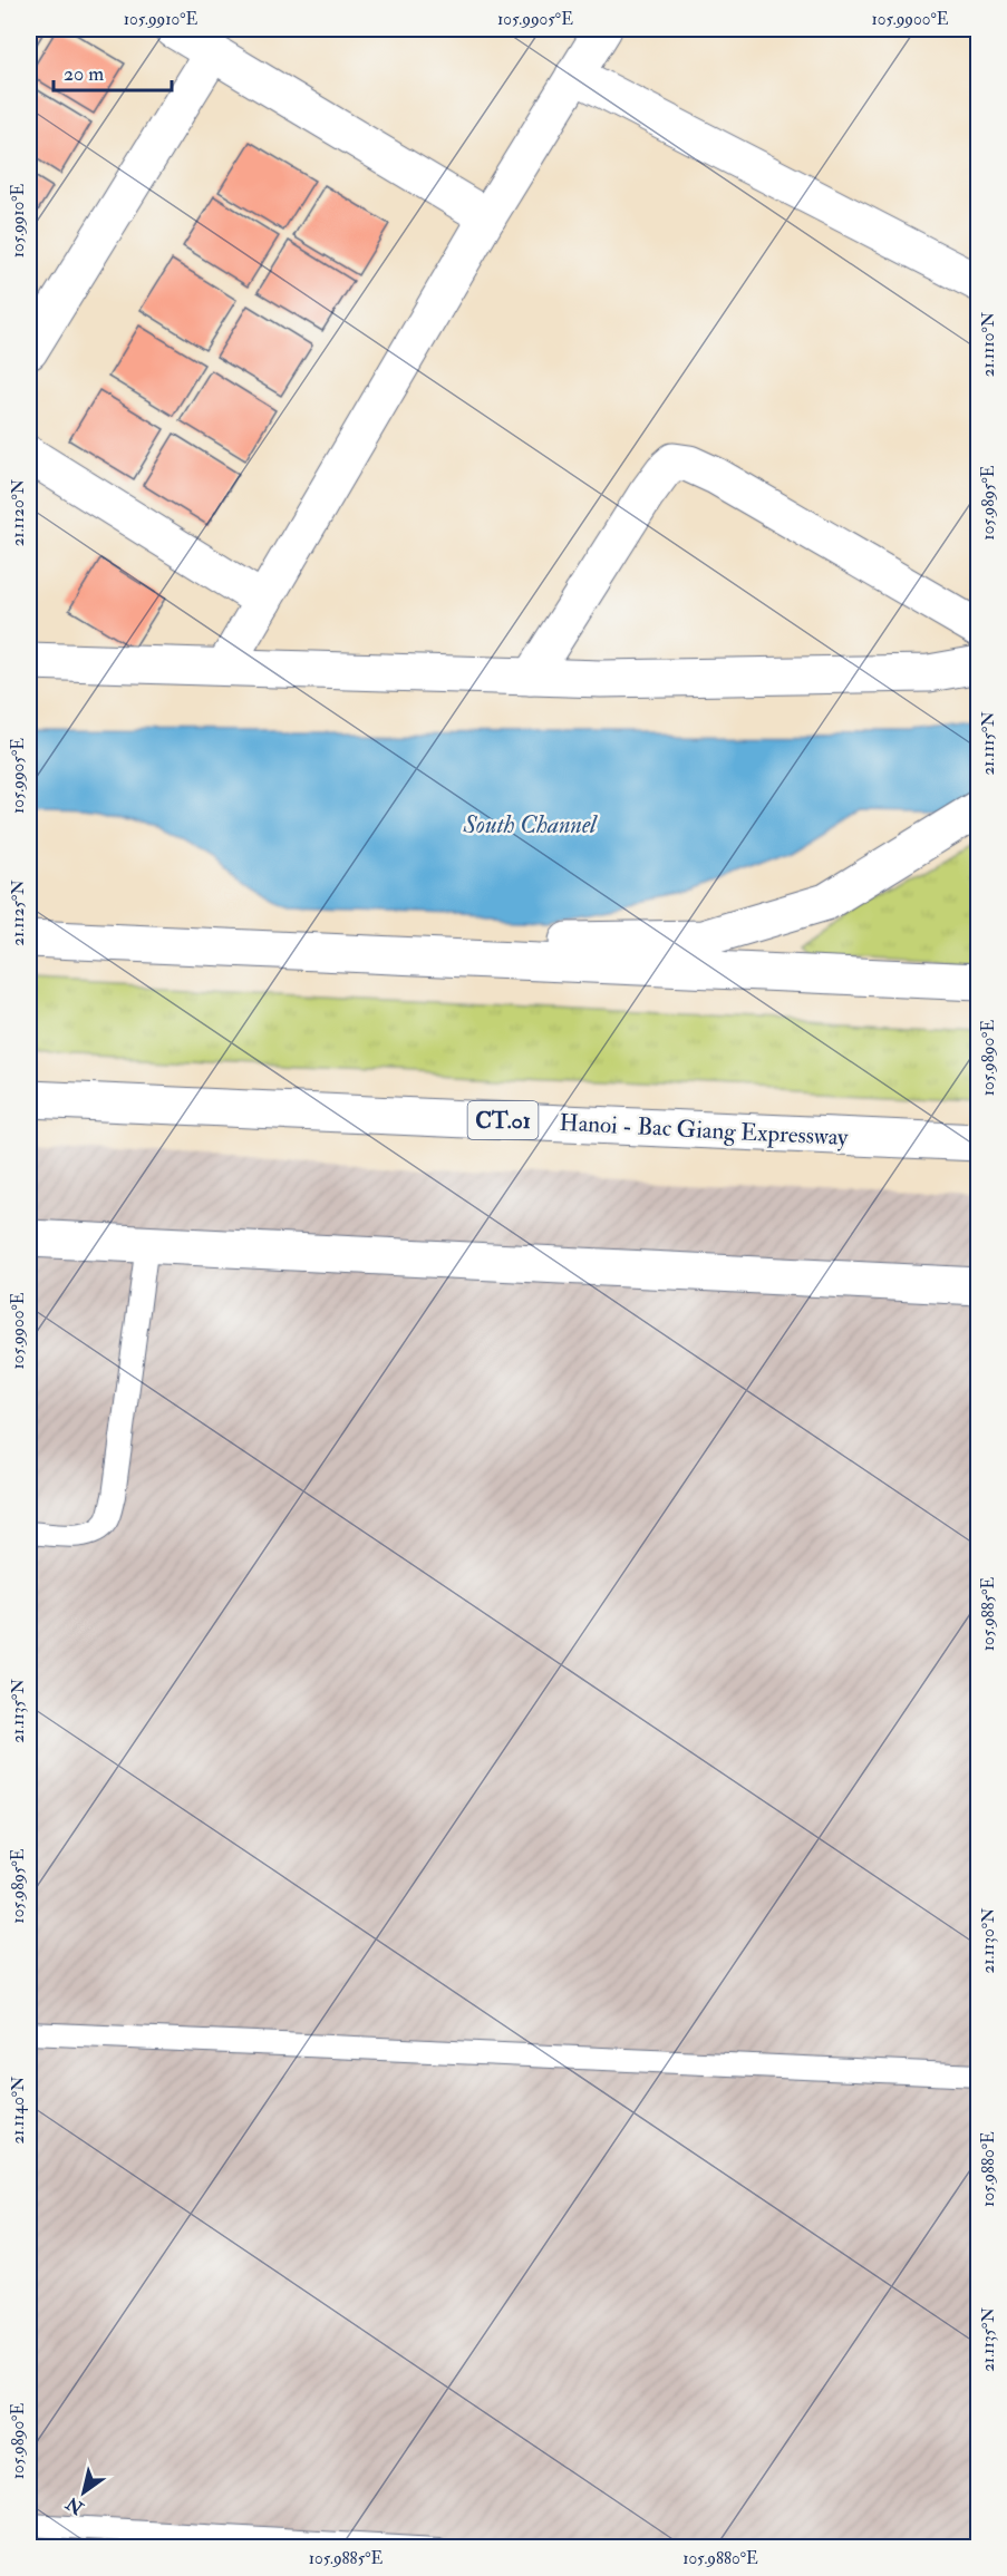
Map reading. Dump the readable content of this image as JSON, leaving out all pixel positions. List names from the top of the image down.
{
  "streets": {
    "main road": ["CT.01", "Hanoi - Bac Giang Expressway"]
  },
  "water": ["South Channel"],
  "scale_bar": "20 m",
  "north": "bottom left",
  "coordinates": [
    "105.9910°E",
    "105.9905°E",
    "105.9900°E",
    "21.1110°N",
    "105.9895°E",
    "21.1120°N",
    "21.1115°N",
    "21.1125°N",
    "105.9890°E",
    "105.9885°E",
    "21.1135°N",
    "21.1130°N",
    "21.1140°N",
    "105.9880°E"
  ]
}
